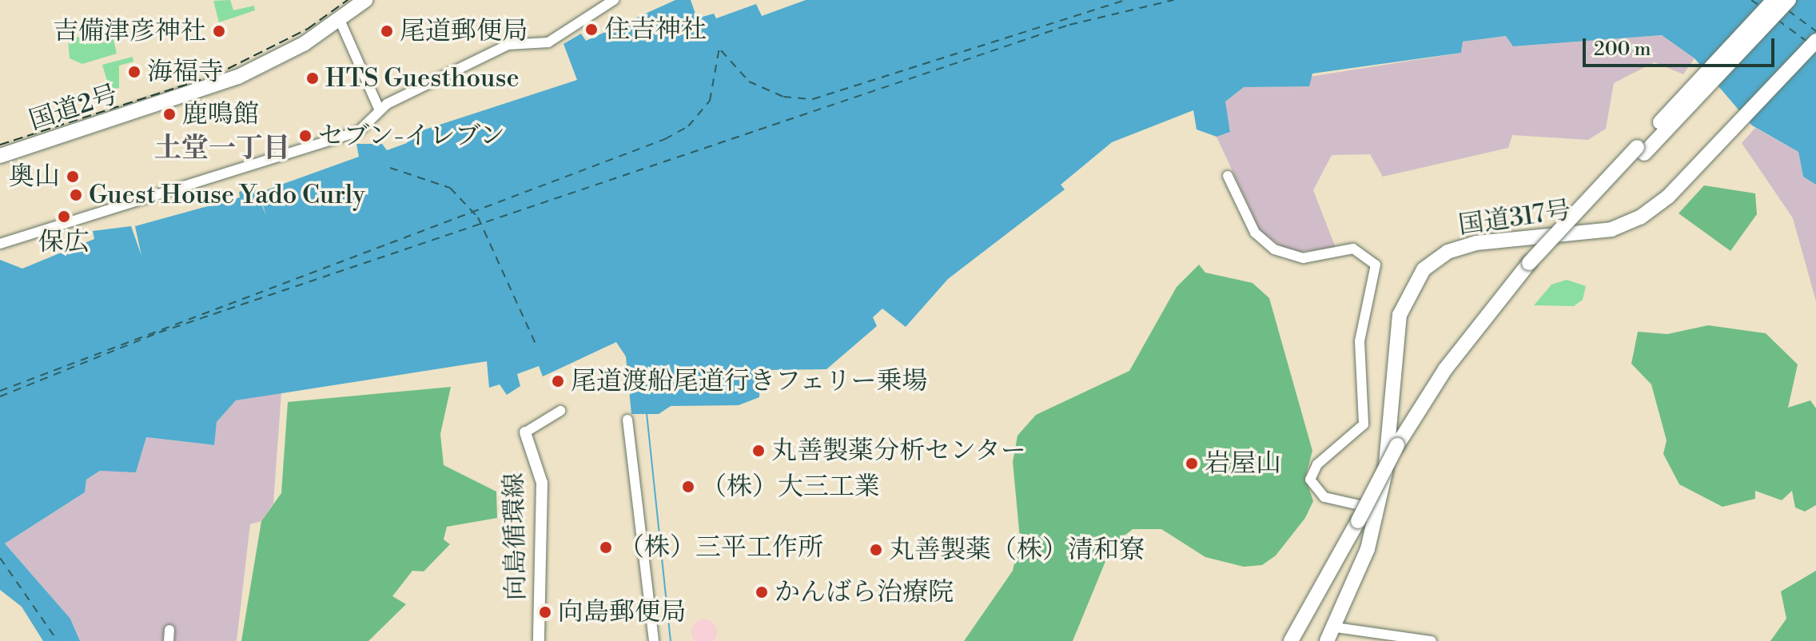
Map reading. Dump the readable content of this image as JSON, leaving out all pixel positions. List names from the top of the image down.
{
  "streets": {
    "highway": ["国道2号", "国道317号"],
    "main road": ["向島循環線"]
  },
  "districts": ["土堂一丁目"],
  "places": [
    "住吉神社",
    "吉備津彦神社",
    "尾道郵便局",
    "海福寺",
    "HTS Guesthouse",
    "鹿鳴館",
    "セブン-イレブン",
    "奥山",
    "Guest House Yado Curly",
    "保広",
    "尾道渡船尾道行きフェリー乗場",
    "丸善製薬分析センター",
    "岩屋山",
    "（株）大三工業",
    "（株）三平工作所",
    "丸善製薬（株）清和寮",
    "かんばら治療院",
    "向島郵便局"
  ],
  "scale_bar": "200 m"
}
